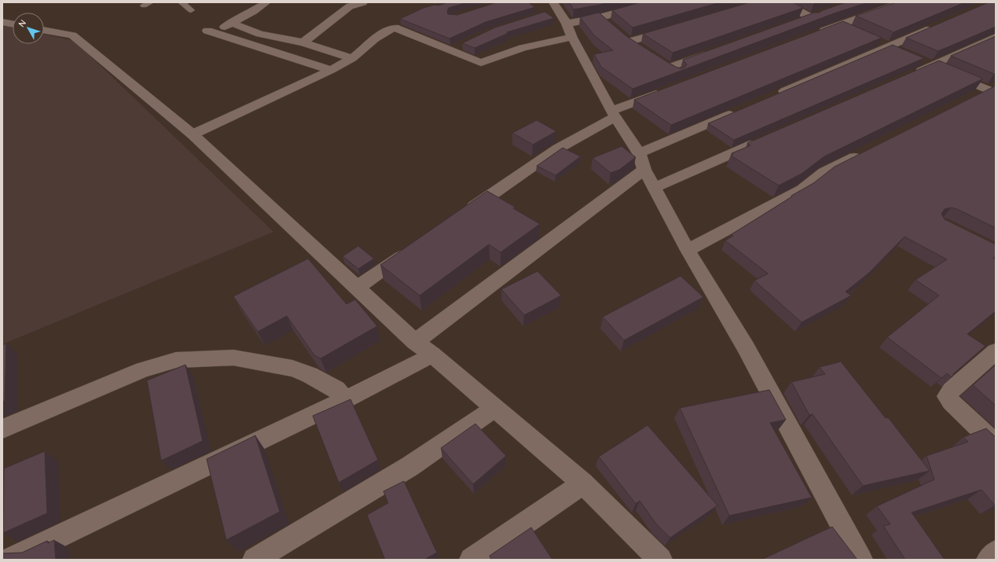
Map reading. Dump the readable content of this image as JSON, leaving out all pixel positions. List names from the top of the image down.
{
  "north": "top left"
}
